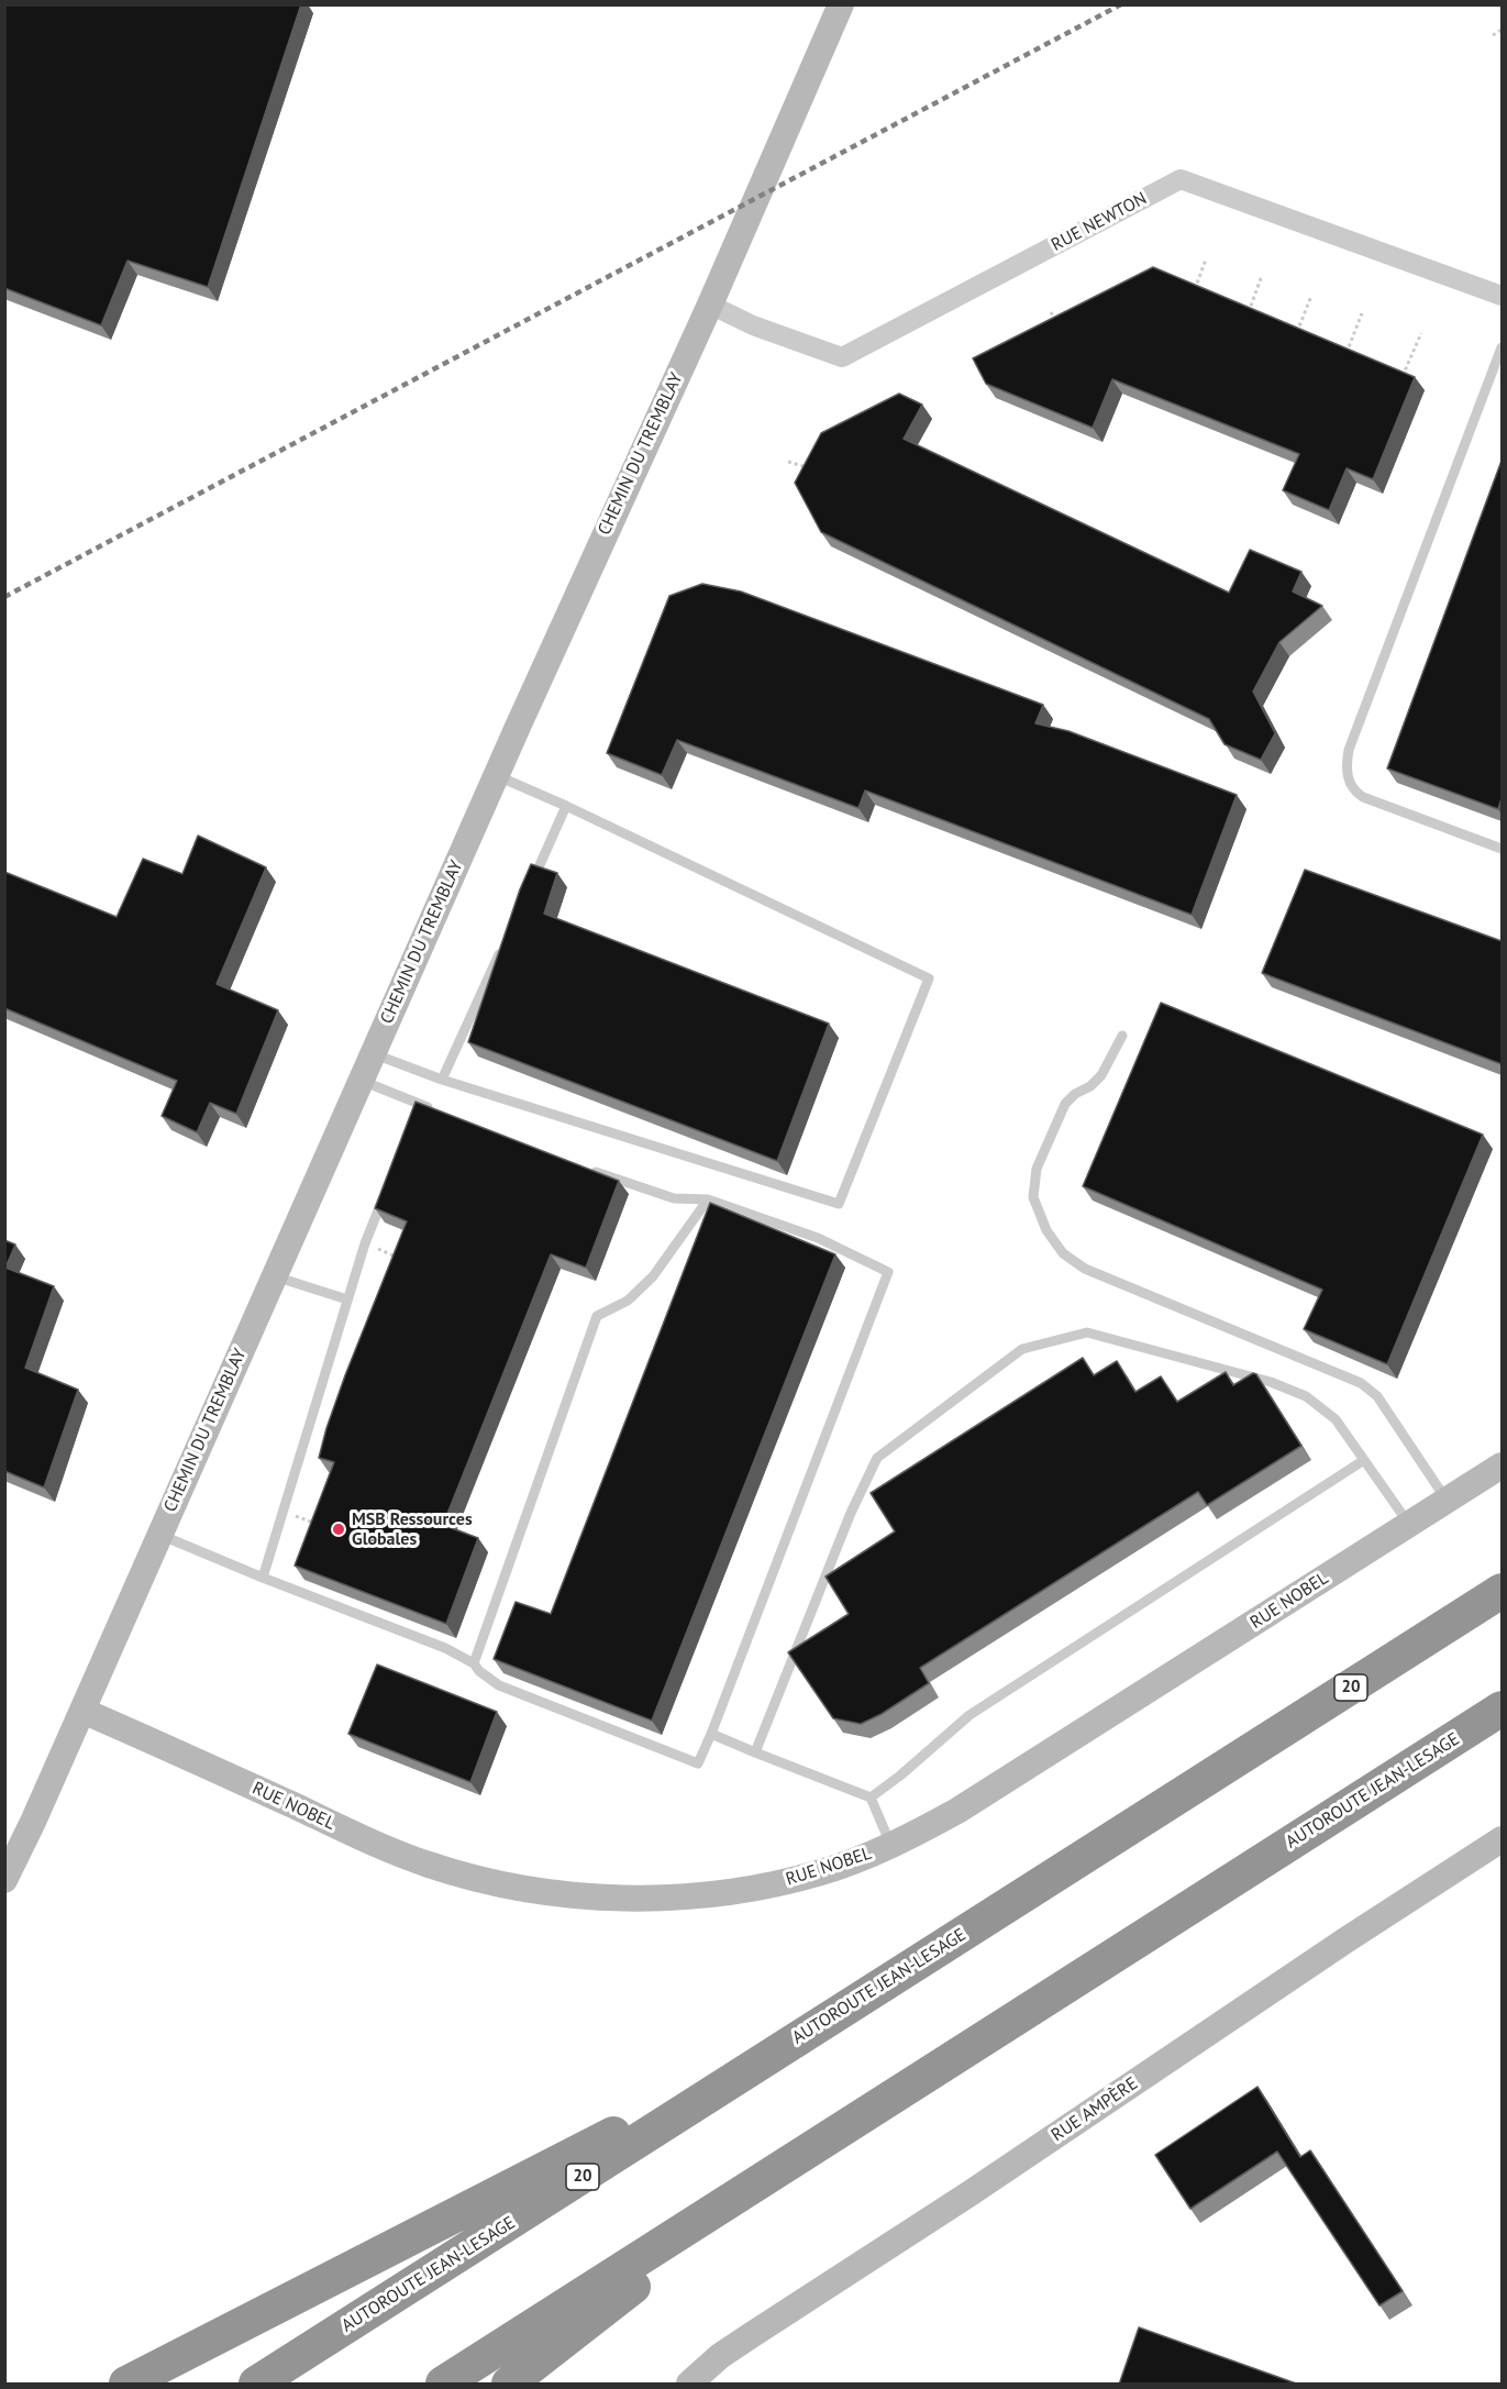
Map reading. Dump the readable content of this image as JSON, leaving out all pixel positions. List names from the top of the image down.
{
  "streets": {
    "highway": ["20", "AUTOROUTE JEAN-LESAGE"],
    "street": [
      "RUE NEWTON",
      "CHEMIN DU TREMBLAY",
      "RUE NOBEL",
      "RUE AMPÈRE"
    ]
  },
  "crossings": [
    ["RUE NEWTON", "CHEMIN DU TREMBLAY"],
    ["CHEMIN DU TREMBLAY", "RUE NOBEL"]
  ],
  "places": ["MSB Ressources Globales"]
}
